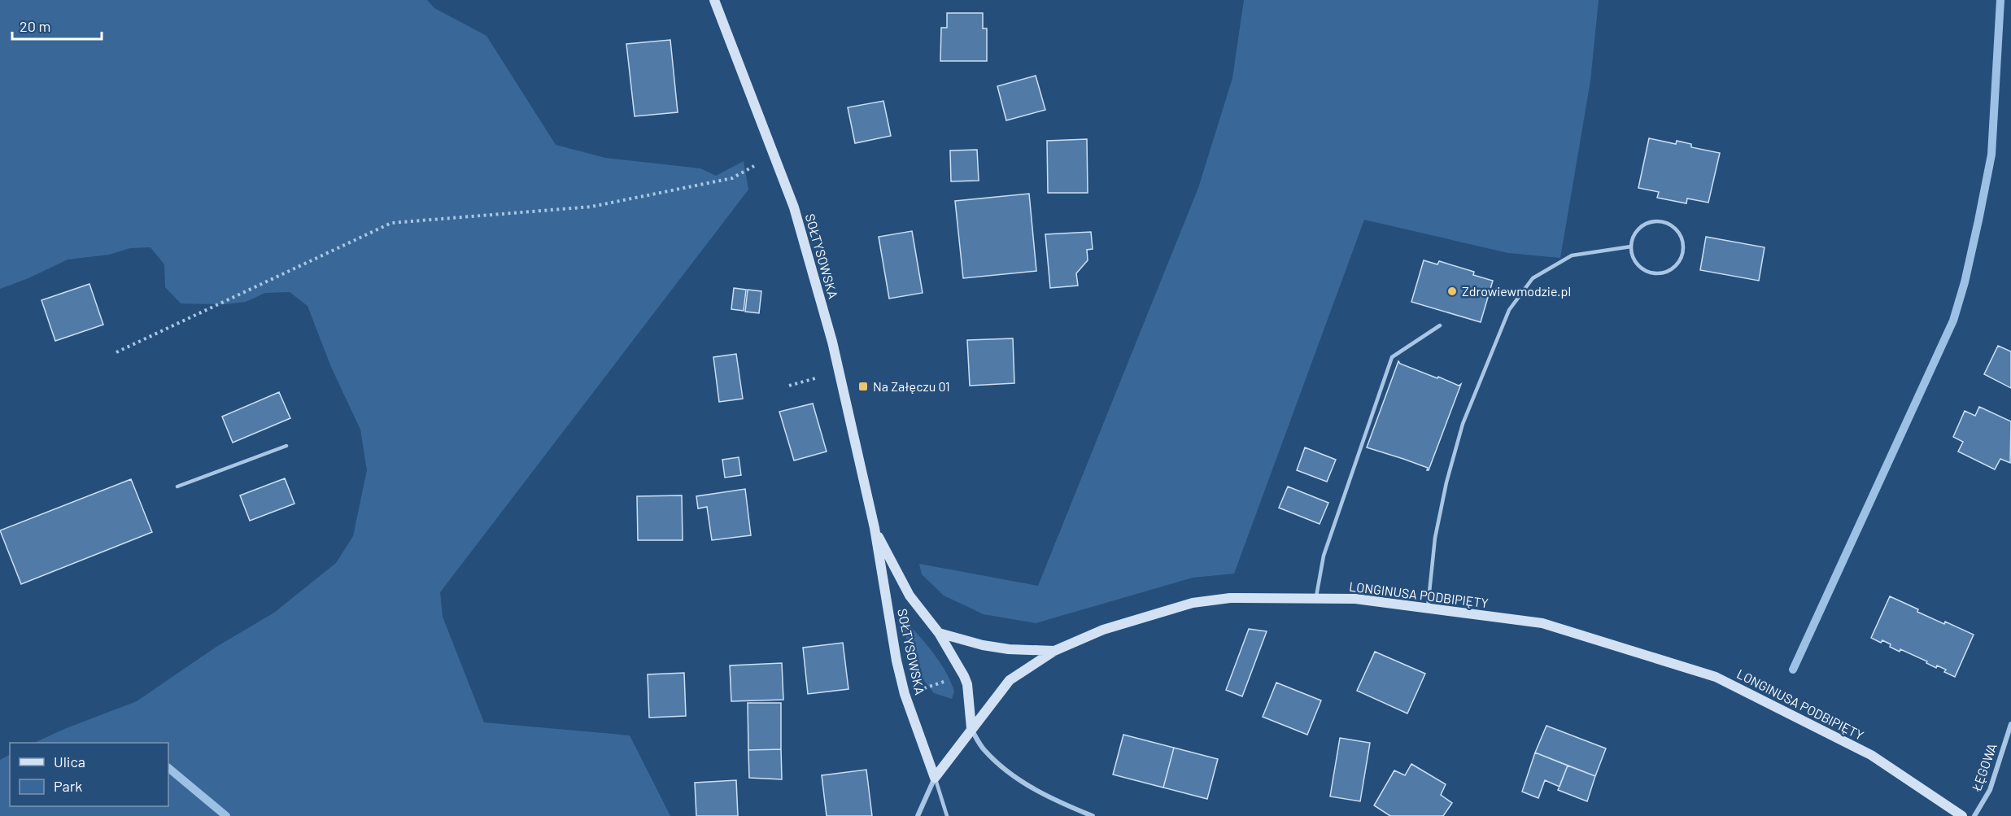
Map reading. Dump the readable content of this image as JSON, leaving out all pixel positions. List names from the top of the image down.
{
  "streets": {
    "street": ["SOŁTYSOWSKA", "LONGINUSA PODBIPIĘTY", "ŁĘGOWA"]
  },
  "crossings": [
    ["SOŁTYSOWSKA", "LONGINUSA PODBIPIĘTY"]
  ],
  "places": {
    "other": ["Zdrowiewmodzie.pl"],
    "transit": ["Na Załęczu 01"]
  },
  "legend": ["Ulica", "Park"],
  "scale_bar": "20 m"
}
